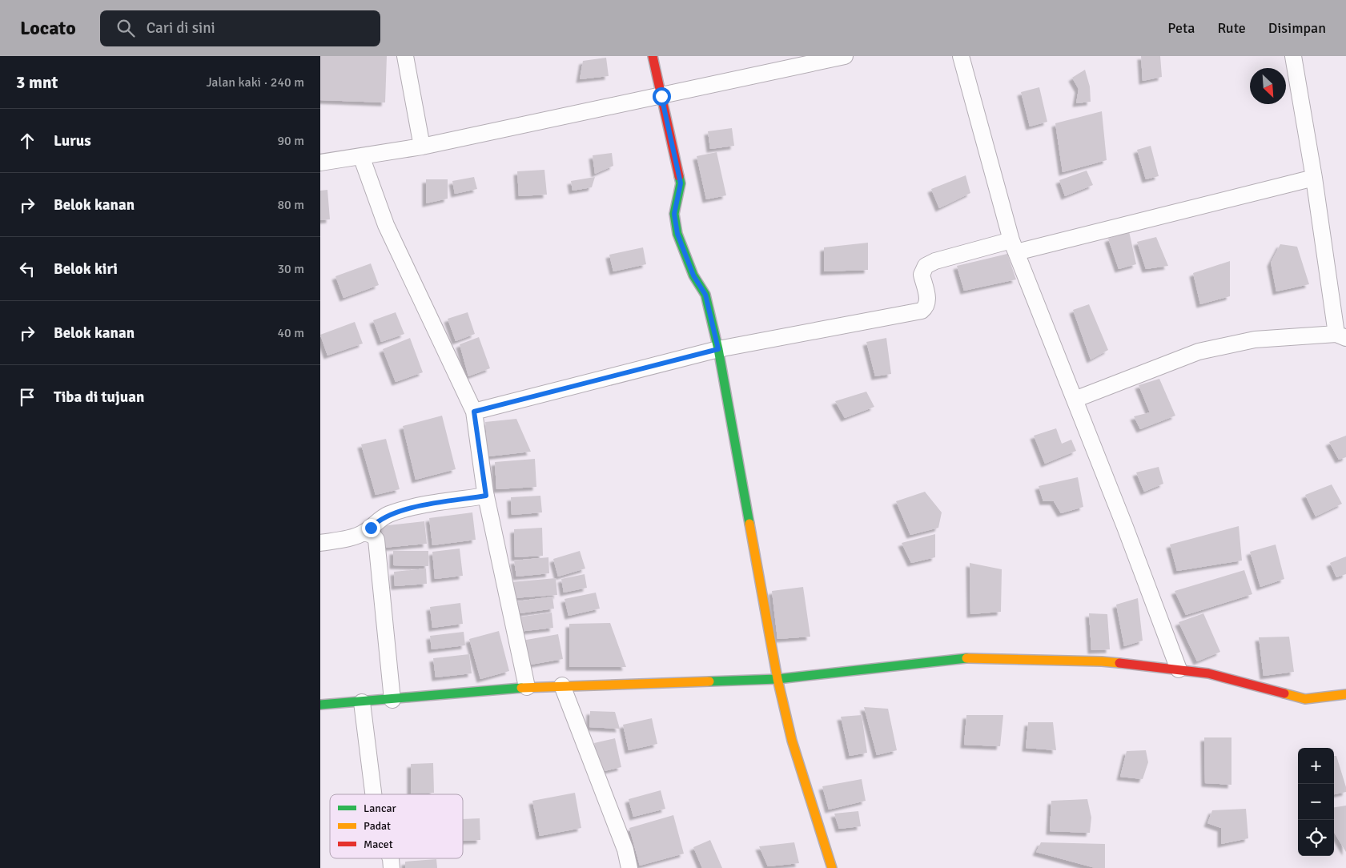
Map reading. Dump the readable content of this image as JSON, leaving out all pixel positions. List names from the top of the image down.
{
  "legend": ["Lancar", "Padat", "Macet"],
  "north": "bottom right",
  "page": {
    "header": "Locato",
    "search": "Cari di sini",
    "nav": ["Peta", "Rute", "Disimpan"],
    "heading": ["3 mnt", "Jalan kaki · 240 m"],
    "list": [
      ["Lurus", "90 m"],
      ["Belok kanan", "80 m"],
      ["Belok kiri", "30 m"],
      ["Belok kanan", "40 m"],
      "Tiba di tujuan"
    ],
    "map_buttons": ["+", "−"]
  }
}
